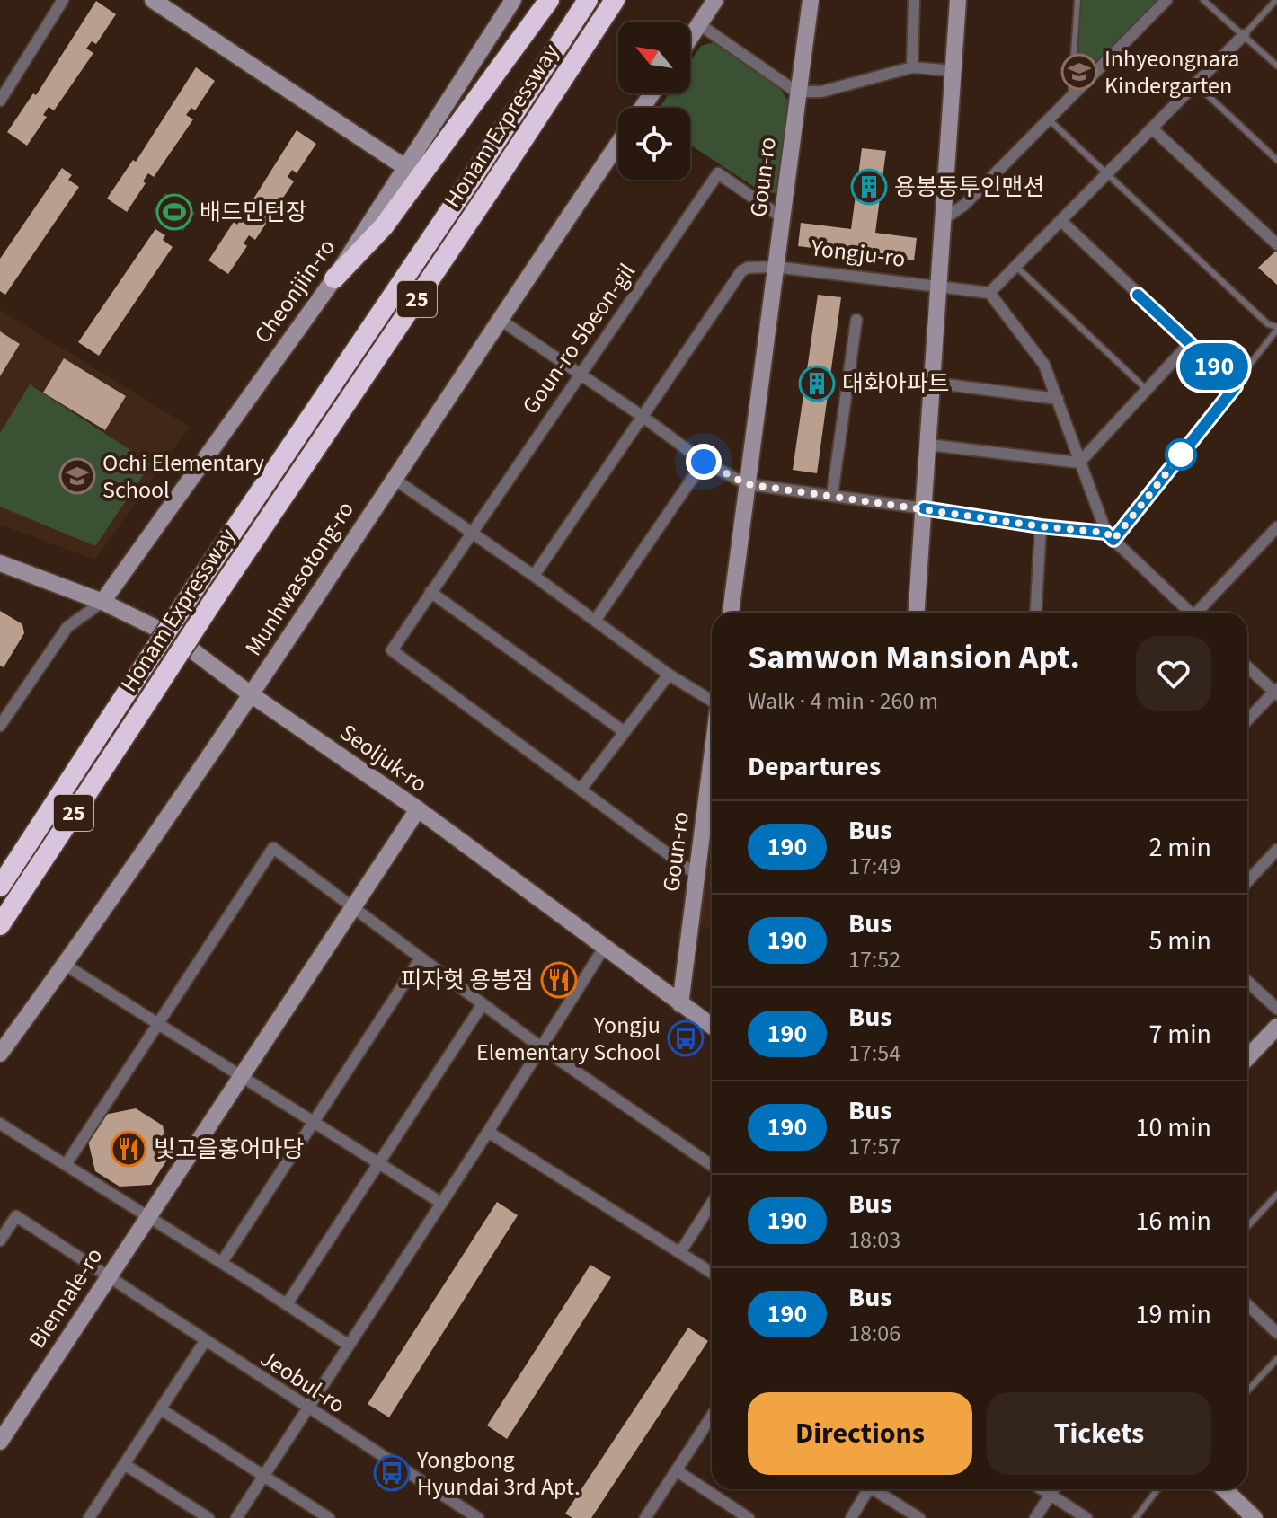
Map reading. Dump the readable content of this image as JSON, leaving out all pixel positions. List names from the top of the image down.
{
  "streets": {
    "highway": ["Honam Expressway", "25"],
    "street": [
      "Goun-ro",
      "Yongju-ro",
      "Cheonjiin-ro",
      "Goun-ro 5beon-gil",
      "Munhwasotong-ro",
      "Seoljuk-ro",
      "Biennale-ro",
      "Jeobul-ro"
    ]
  },
  "crossings": [
    ["Goun-ro", "Yongju-ro"],
    ["Goun-ro", "Goun-ro 5beon-gil"],
    ["Goun-ro", "Seoljuk-ro"],
    ["Cheonjiin-ro", "Seoljuk-ro"],
    ["Munhwasotong-ro", "Seoljuk-ro"],
    ["Seoljuk-ro", "Biennale-ro"],
    ["Biennale-ro", "Jeobul-ro"]
  ],
  "places": {
    "school or university": ["Inhyeongnara Kindergarten", "Ochi Elementary School"],
    "building": ["용봉동투인맨션", "대화아파트"],
    "sports": ["배드민턴장"],
    "restaurant": ["피자헛 용봉점", "빛고을홍어마당"],
    "bus stop": ["Yongju Elementary School", "Yongbong Hyundai 3rd Apt."]
  },
  "lines": ["bus line 190"],
  "north": "top left",
  "page": {
    "on_map": "190",
    "heading": [
      ["Samwon Mansion Apt.", "Walk · 4 min · 260 m"],
      "Departures"
    ],
    "list": [
      {
        "mark": "190",
        "name": "Bus",
        "note": "17:49",
        "value": "2 min"
      },
      {
        "mark": "190",
        "name": "Bus",
        "note": "17:52",
        "value": "5 min"
      },
      {
        "mark": "190",
        "name": "Bus",
        "note": "17:54",
        "value": "7 min"
      },
      {
        "mark": "190",
        "name": "Bus",
        "note": "17:57",
        "value": "10 min"
      },
      {
        "mark": "190",
        "name": "Bus",
        "note": "18:03",
        "value": "16 min"
      },
      {
        "mark": "190",
        "name": "Bus",
        "note": "18:06",
        "value": "19 min"
      }
    ],
    "buttons": ["Directions", "Tickets"]
  }
}
